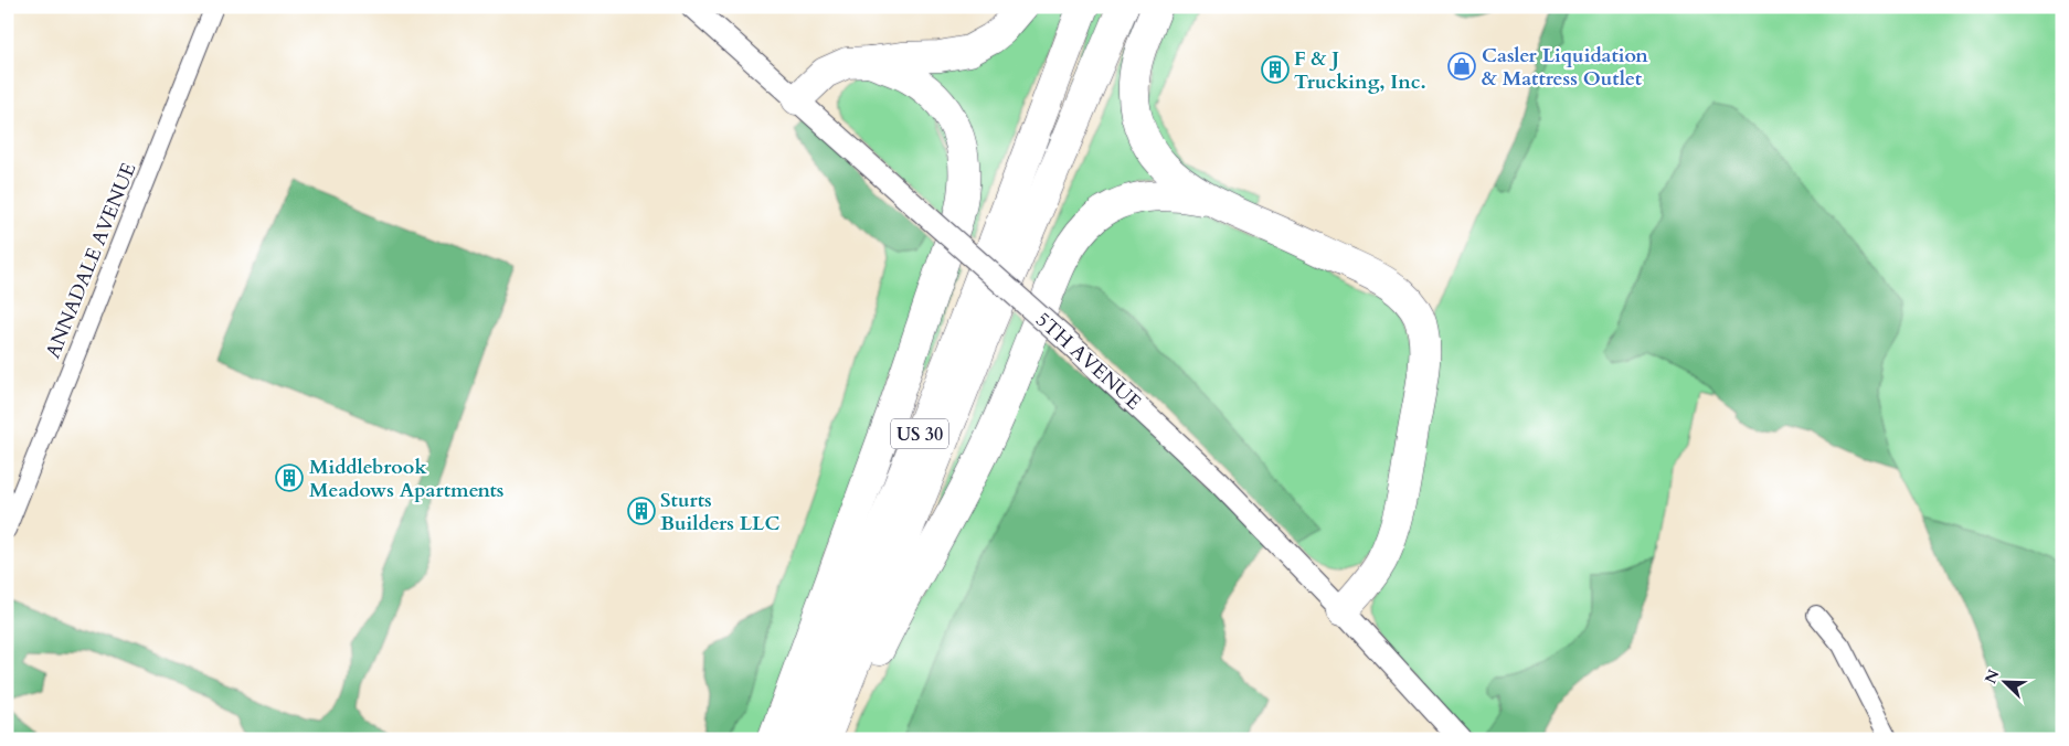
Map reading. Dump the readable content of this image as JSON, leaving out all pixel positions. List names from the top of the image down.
{
  "streets": {
    "highway": ["US 30"],
    "street": ["ANNADALE AVENUE", "5TH AVENUE"]
  },
  "places": {
    "shop": ["Casler Liquidation & Mattress Outlet"],
    "building": ["F & J Trucking, Inc.", "Middlebrook Meadows Apartments", "Sturts Builders LLC"]
  },
  "north": "top left"
}
